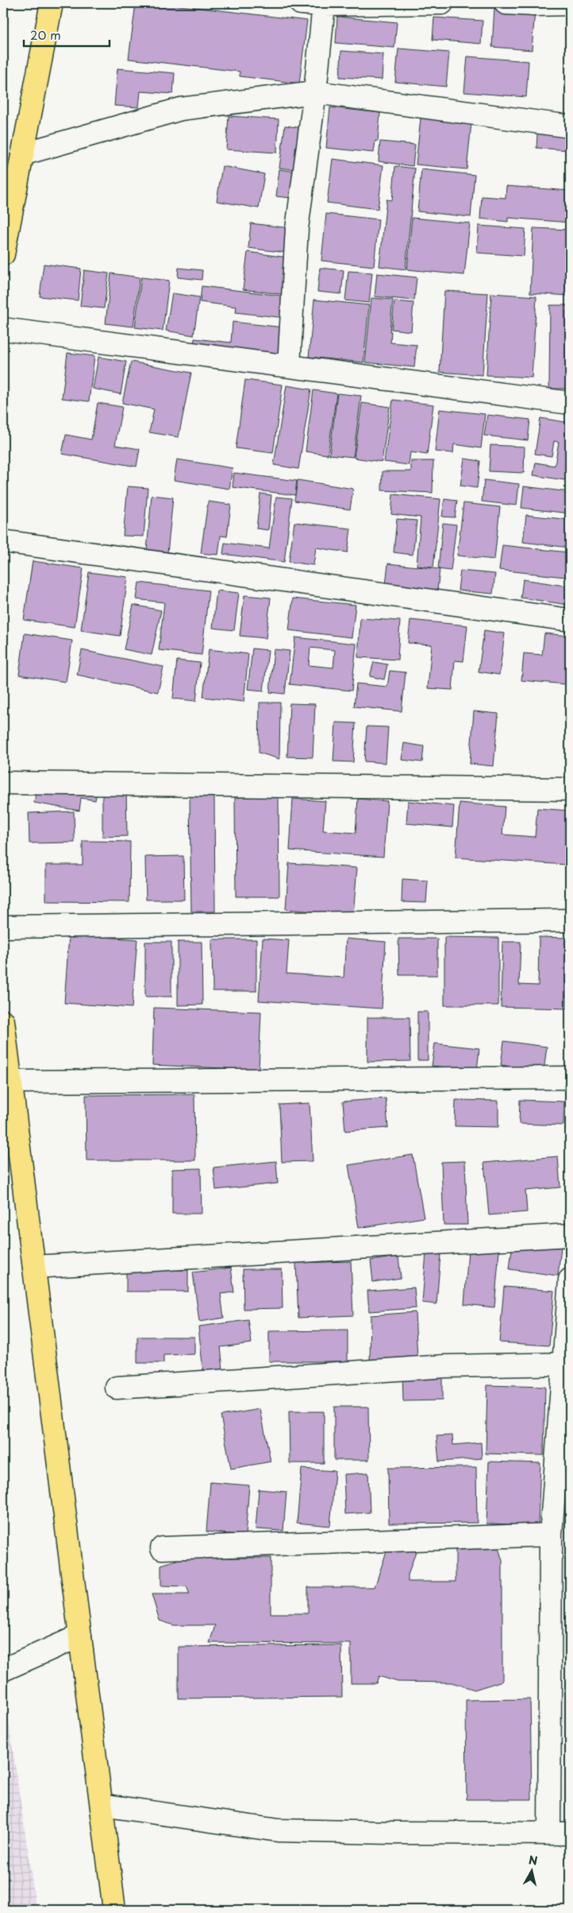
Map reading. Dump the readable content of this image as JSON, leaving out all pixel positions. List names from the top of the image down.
{
  "scale_bar": "20 m",
  "north": "top"
}
